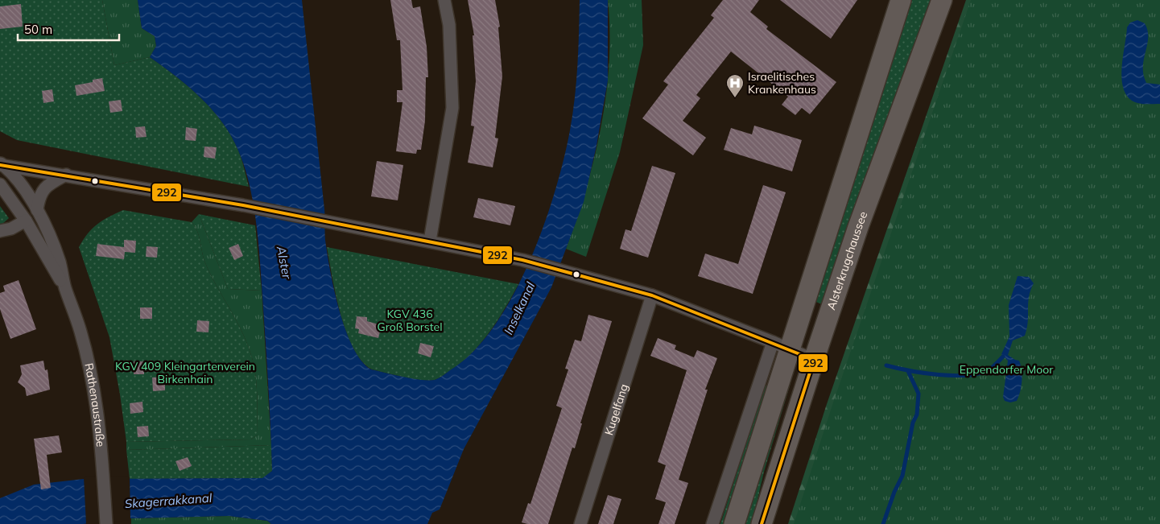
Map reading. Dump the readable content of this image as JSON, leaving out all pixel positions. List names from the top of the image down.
{
  "streets": {
    "main road": ["Alsterkrugchaussee"],
    "street": ["Rathenaustraße", "Kugelfang"]
  },
  "water": ["Alster", "Inselkanal", "Skagerrakkanal"],
  "parks": ["KGV 436 Groß Borstel", "KGV 409 Kleingartenverein Birkenhain", "Eppendorfer Moor"],
  "places": {
    "hospital": ["Israelitisches Krankenhaus"]
  },
  "lines": ["transit line 292"],
  "scale_bar": "50 m"
}
